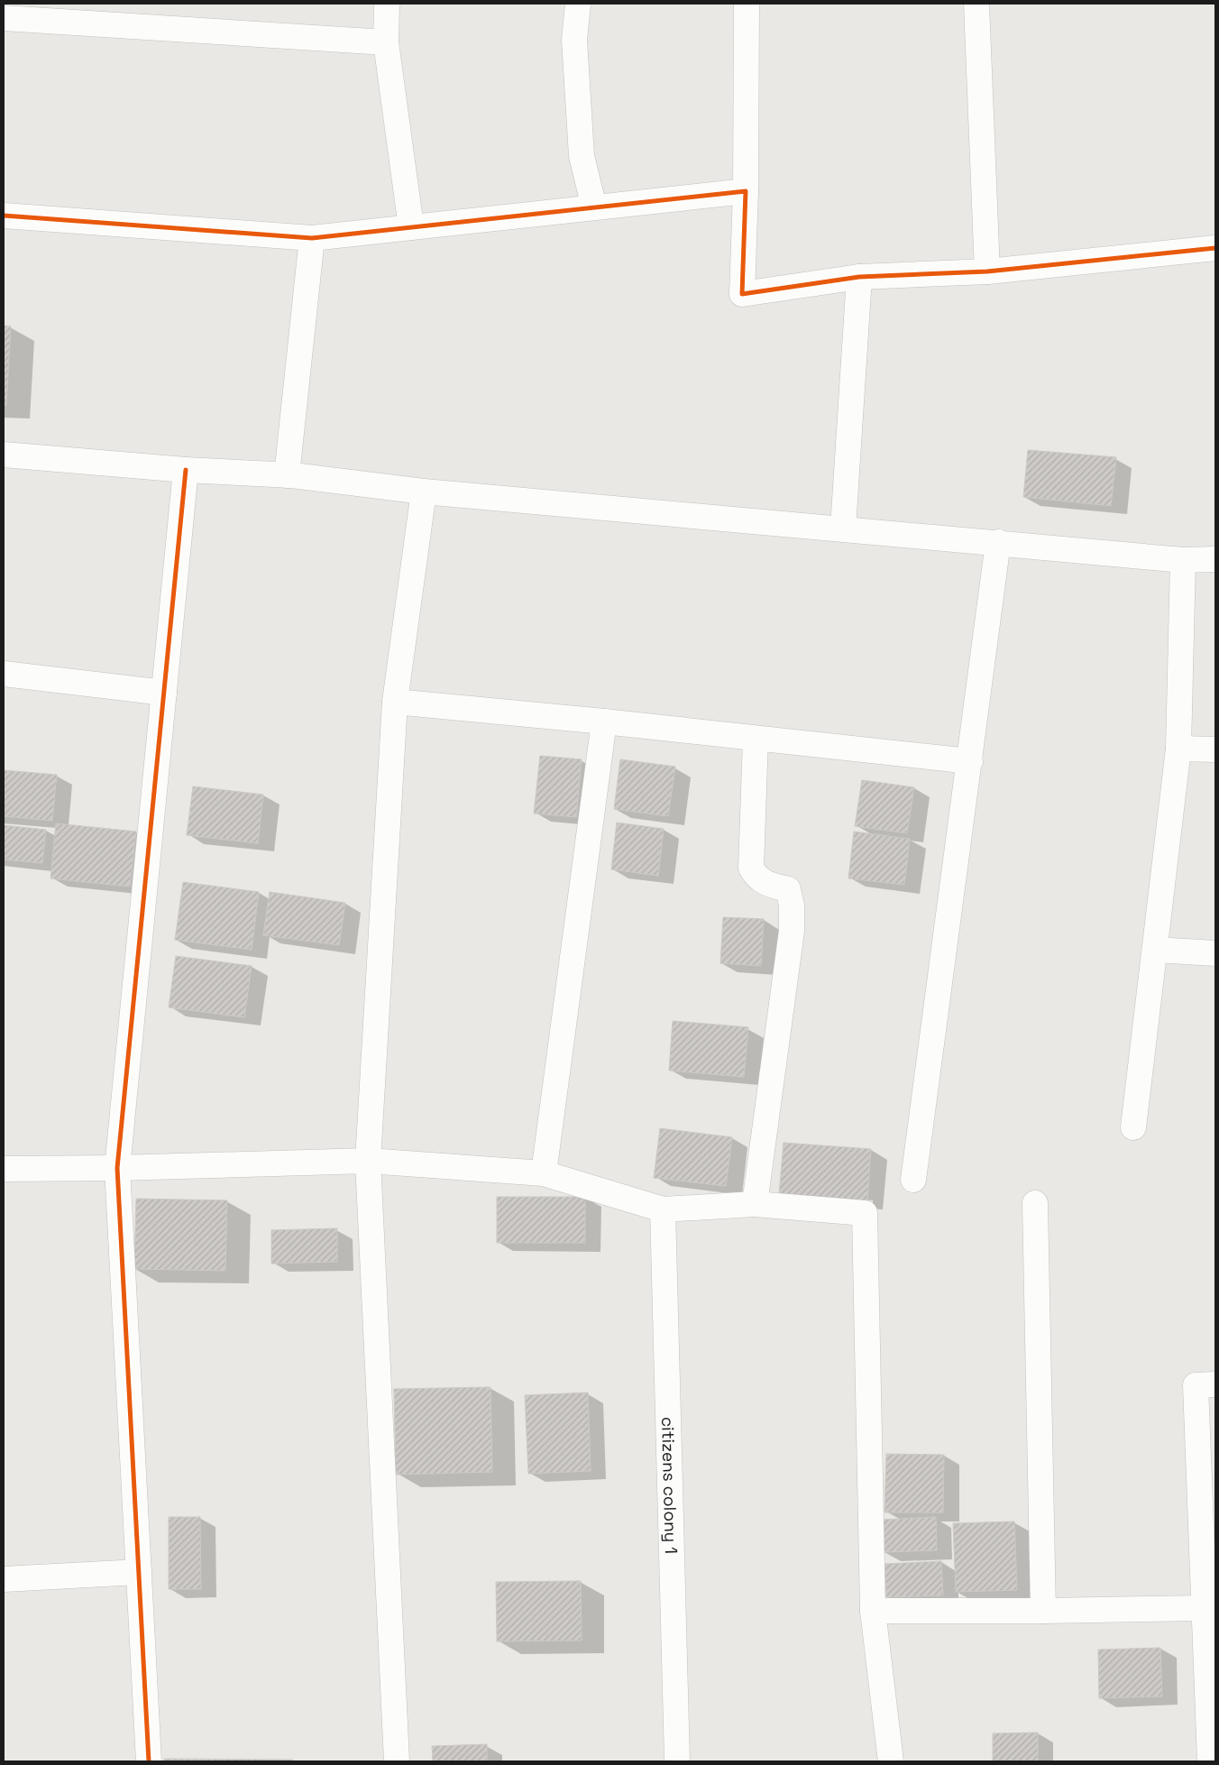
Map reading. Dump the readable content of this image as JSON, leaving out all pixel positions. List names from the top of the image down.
{
  "streets": {
    "street": ["citizens colony 1"]
  }
}
